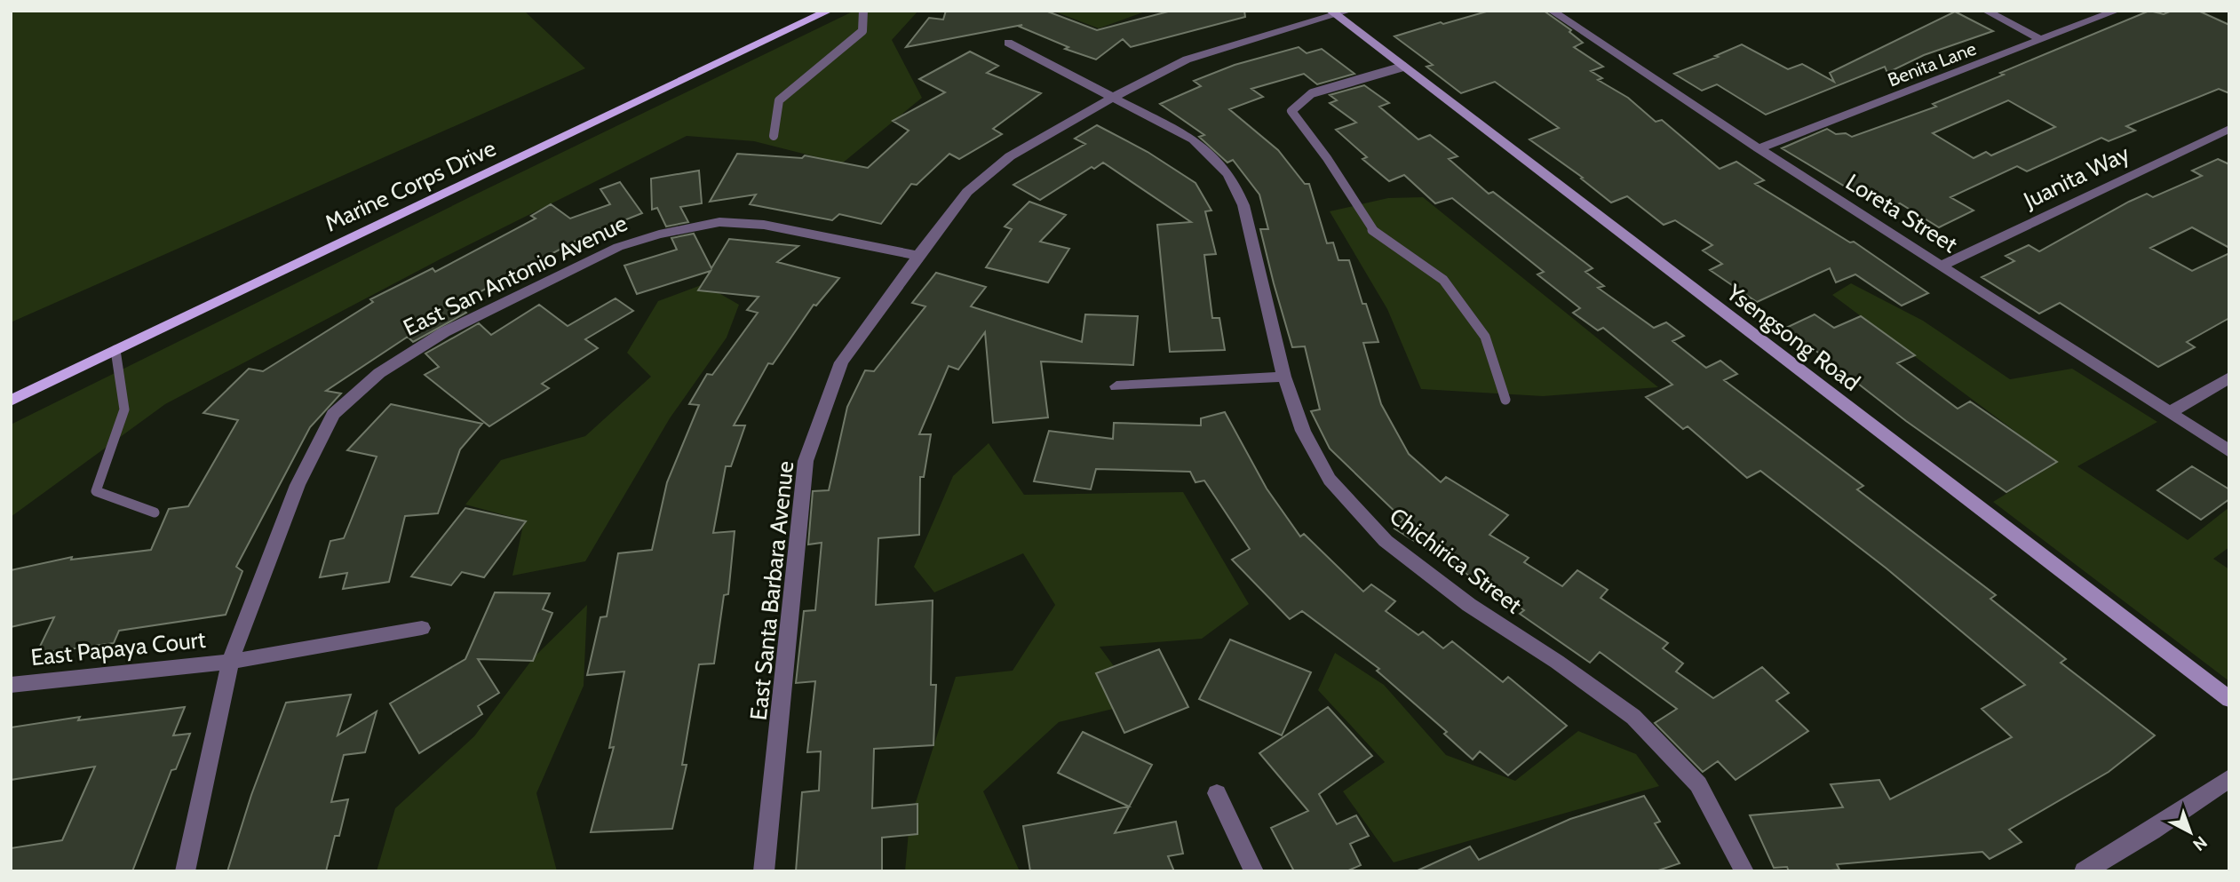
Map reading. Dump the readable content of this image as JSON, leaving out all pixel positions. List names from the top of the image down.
{
  "streets": {
    "main road": ["Marine Corps Drive", "Ysengsong Road"],
    "street": [
      "Benita Lane",
      "Juanita Way",
      "Loreta Street",
      "East San Antonio Avenue",
      "Chichirica Street",
      "East Santa Barbara Avenue",
      "East Papaya Court"
    ]
  },
  "crossings": [
    ["Benita Lane", "Loreta Street"],
    ["Juanita Way", "Loreta Street"],
    ["East San Antonio Avenue", "East Santa Barbara Avenue"],
    ["East San Antonio Avenue", "East Papaya Court"],
    ["Ysengsong Road", "East Santa Barbara Avenue"],
    ["Chichirica Street", "East Santa Barbara Avenue"]
  ],
  "north": "bottom right"
}
